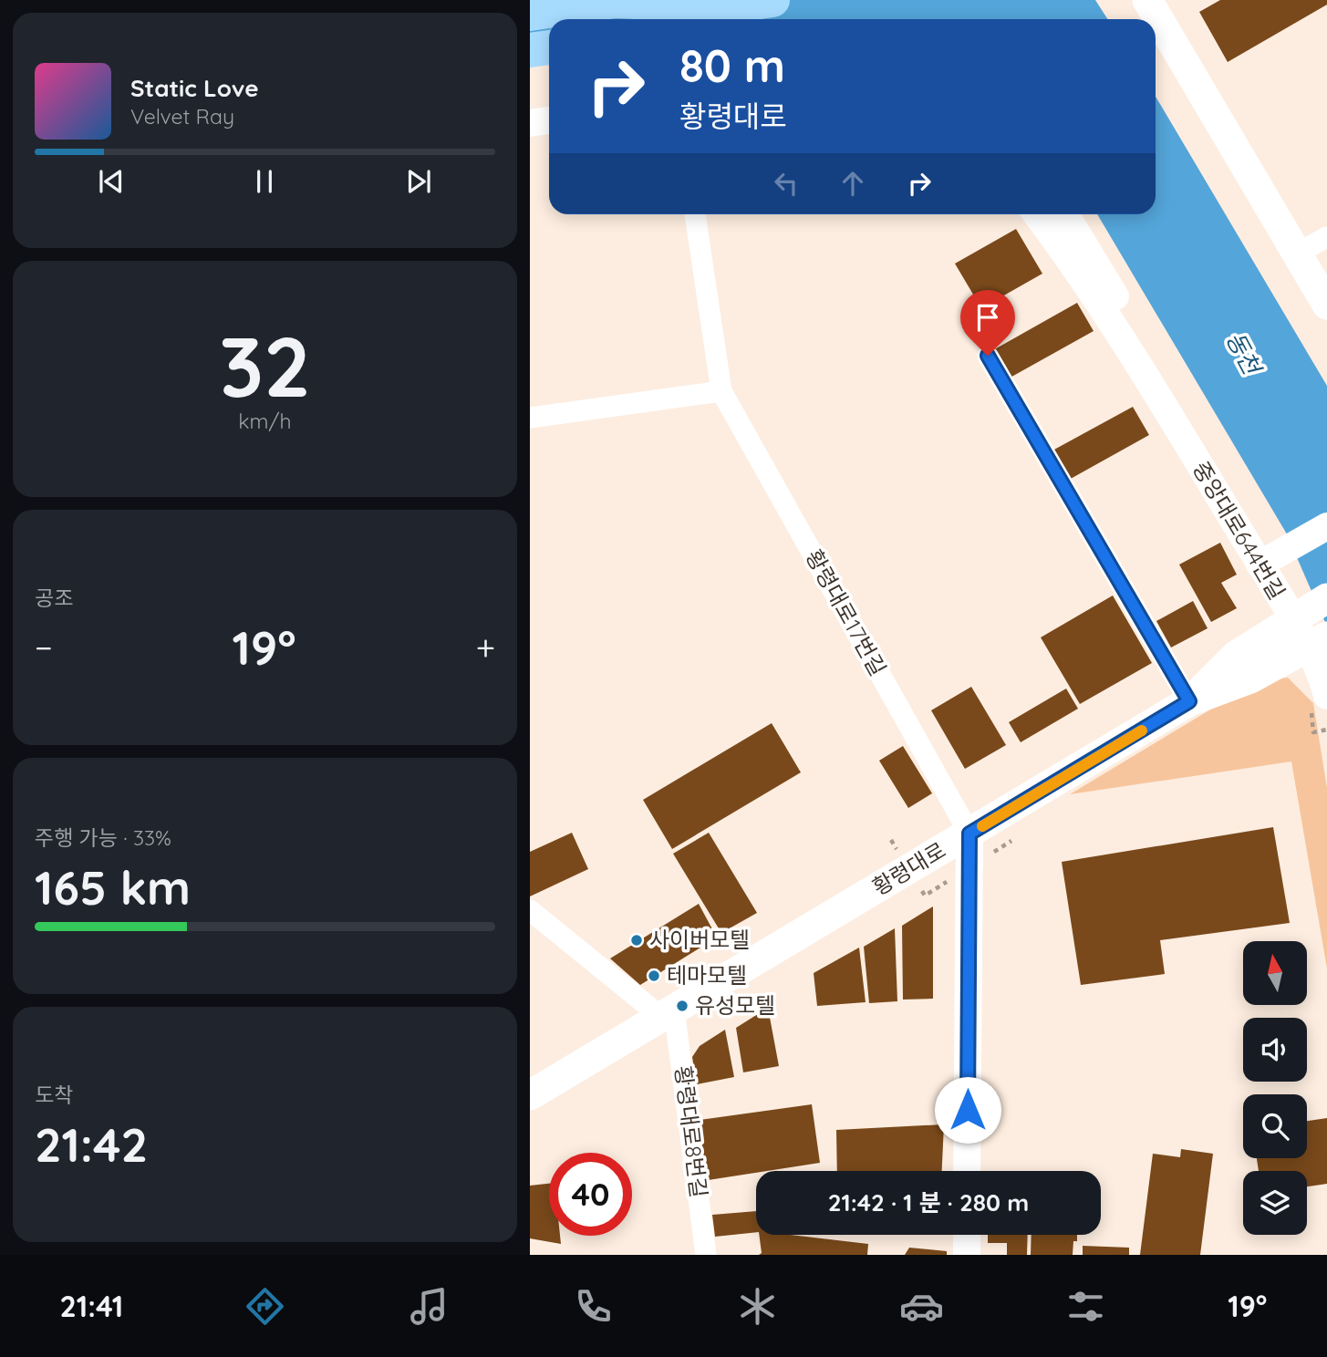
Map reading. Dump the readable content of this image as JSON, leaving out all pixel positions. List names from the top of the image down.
{
  "streets": {
    "main road": ["황령대로"],
    "street": ["중앙대로644번길", "황령대로17번길", "황령대로8번길"]
  },
  "crossings": [
    ["중앙대로644번길", "황령대로"],
    ["황령대로17번길", "황령대로"],
    ["황령대로", "황령대로8번길"]
  ],
  "water": ["동천"],
  "places": ["사이버모텔", "테마모텔", "유성모텔"],
  "north": "top",
  "page": {
    "turn": ["80 m", "황령대로"],
    "song": ["Static Love", "Velvet Ray"],
    "tile": [
      ["32", "km/h"],
      "공조",
      ["주행 가능 · 33%", "165 km"],
      ["도착", "21:42"]
    ],
    "heat": ["−", "19°", "+"],
    "limit": "40",
    "trip": "21:42 · 1 분 · 280 m",
    "tabs": ["21:41", "19°"]
  }
}
